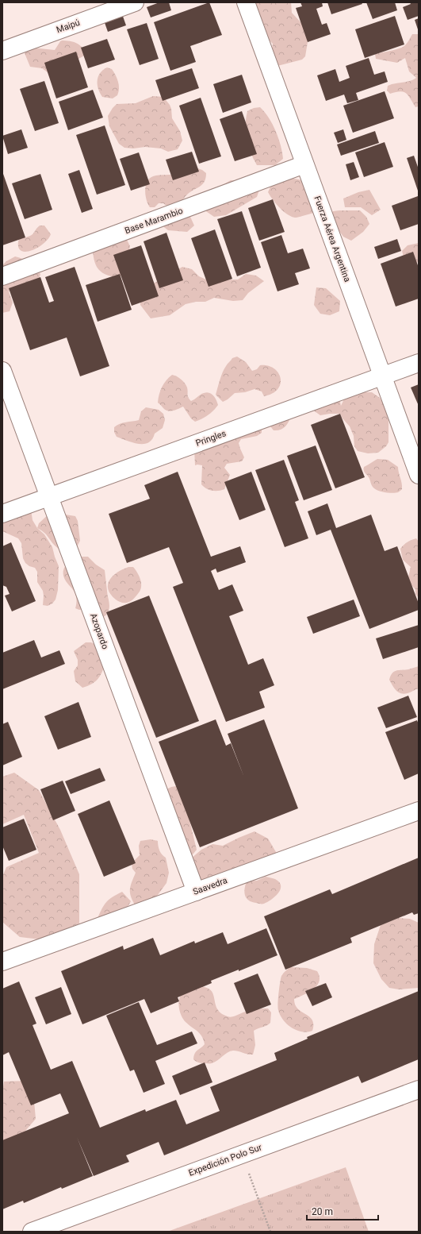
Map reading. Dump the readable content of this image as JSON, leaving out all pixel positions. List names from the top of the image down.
{
  "streets": {
    "street": [
      "Maipú",
      "Base Marambio",
      "Fuerza Aérea Argentina",
      "Pringles",
      "Azopardo",
      "Saavedra",
      "Expedición Polo Sur"
    ]
  },
  "crossings": [
    ["Base Marambio", "Fuerza Aérea Argentina"],
    ["Fuerza Aérea Argentina", "Pringles"],
    ["Pringles", "Azopardo"],
    ["Azopardo", "Saavedra"]
  ],
  "scale_bar": "20 m"
}
